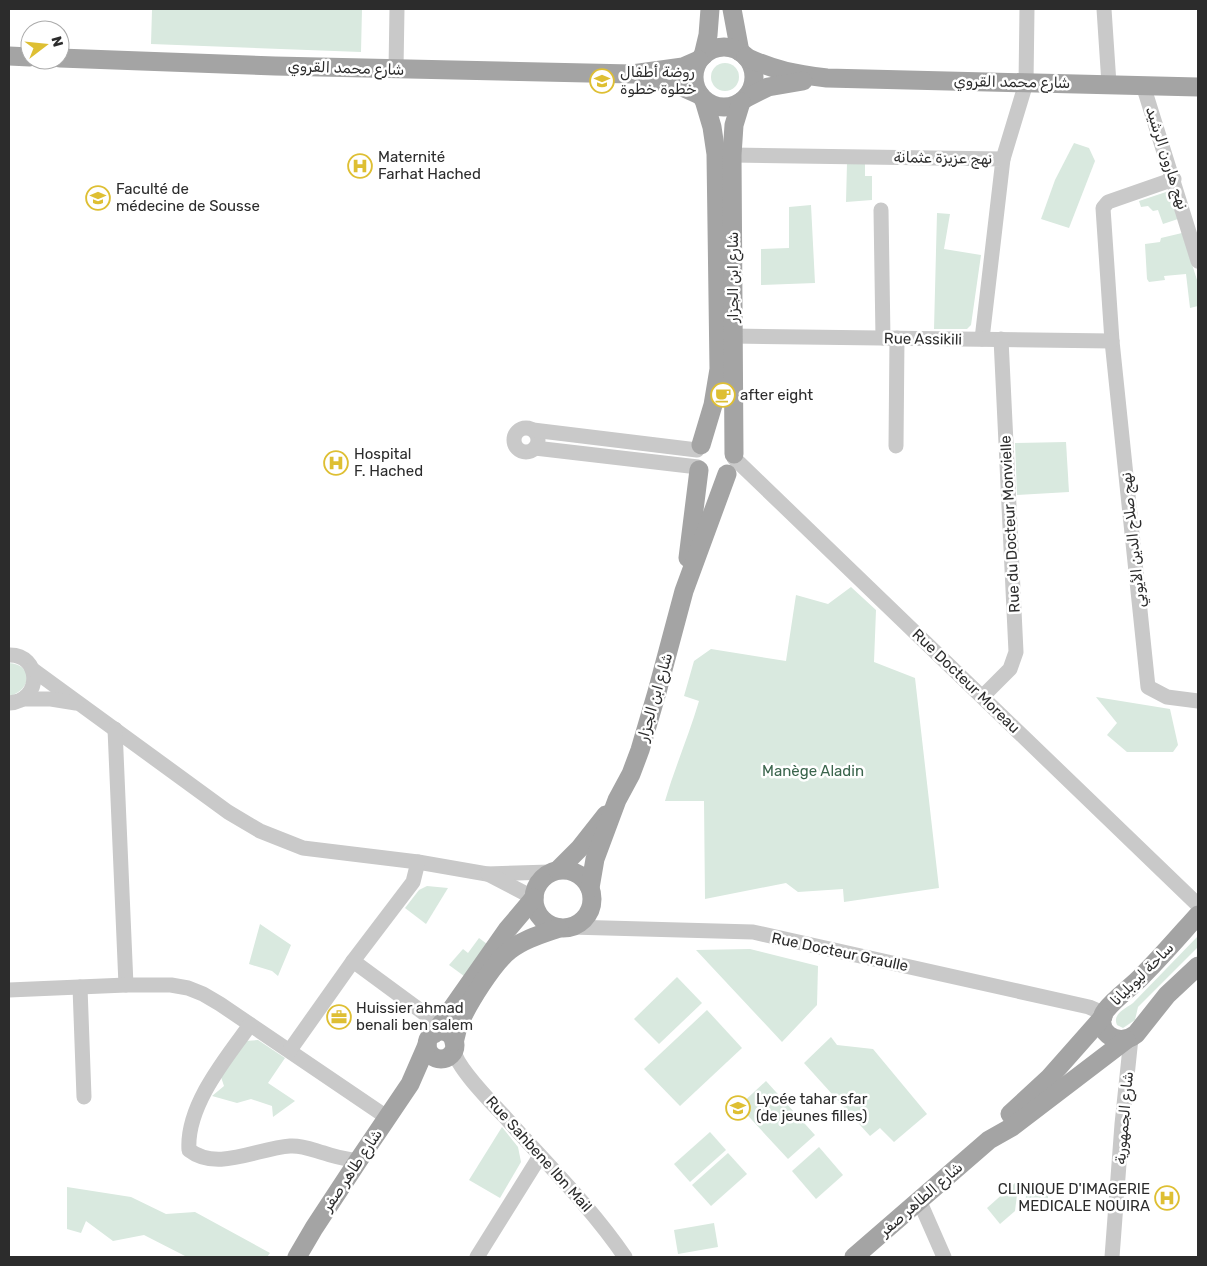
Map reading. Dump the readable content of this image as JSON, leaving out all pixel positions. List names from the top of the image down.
{
  "streets": {
    "main road": [
      "شارع محمد القروي",
      "شارع ابن الجزار",
      "ساحة ليوبليانا",
      "شارع طاهر صفر",
      "شارع الطاهر صفر"
    ],
    "street": [
      "نهج عزيزة عثمانة",
      "نهج هارون الرشيد",
      "Rue Assikili",
      "Rue du Docteur Monvielle",
      "نهج صلاح الدين الأيوبي",
      "Rue Docteur Moreau",
      "Rue Docteur Graulle",
      "شارع الجمهورية",
      "Rue Sahbene Ibn Mail"
    ]
  },
  "crossings": [
    ["شارع محمد القروي", "نهج هارون الرشيد"],
    ["شارع محمد القروي", "شارع ابن الجزار"],
    ["نهج عزيزة عثمانة", "شارع ابن الجزار"],
    ["نهج عزيزة عثمانة", "Rue Assikili"],
    ["شارع ابن الجزار", "Rue Assikili"],
    ["شارع ابن الجزار", "Rue Docteur Moreau"],
    ["شارع ابن الجزار", "Rue Docteur Graulle"],
    ["شارع ابن الجزار", "شارع طاهر صفر"],
    ["Rue Assikili", "Rue du Docteur Monvielle"],
    ["Rue Assikili", "نهج صلاح الدين الأيوبي"],
    ["Rue du Docteur Monvielle", "Rue Docteur Moreau"],
    ["Rue Docteur Graulle", "ساحة ليوبليانا"],
    ["Rue Docteur Graulle", "شارع طاهر صفر"],
    ["Rue Docteur Graulle", "شارع الطاهر صفر"],
    ["ساحة ليوبليانا", "شارع الجمهورية"],
    ["ساحة ليوبليانا", "شارع الطاهر صفر"],
    ["شارع الجمهورية", "شارع الطاهر صفر"],
    ["Rue Sahbene Ibn Mail", "شارع طاهر صفر"]
  ],
  "parks": ["Manège Aladin"],
  "places": {
    "school or university": ["روضة أطفال خطوة خطوة", "Faculté de médecine de Sousse", "Lycée tahar sfar (de jeunes filles)"],
    "hospital": ["Maternité Farhat Hached", "Hospital F. Hached", "CLINIQUE D'IMAGERIE MEDICALE NOUIRA"],
    "cafe": ["after eight"],
    "office": ["Huissier ahmad benali ben salem"]
  },
  "north": "right"
}
